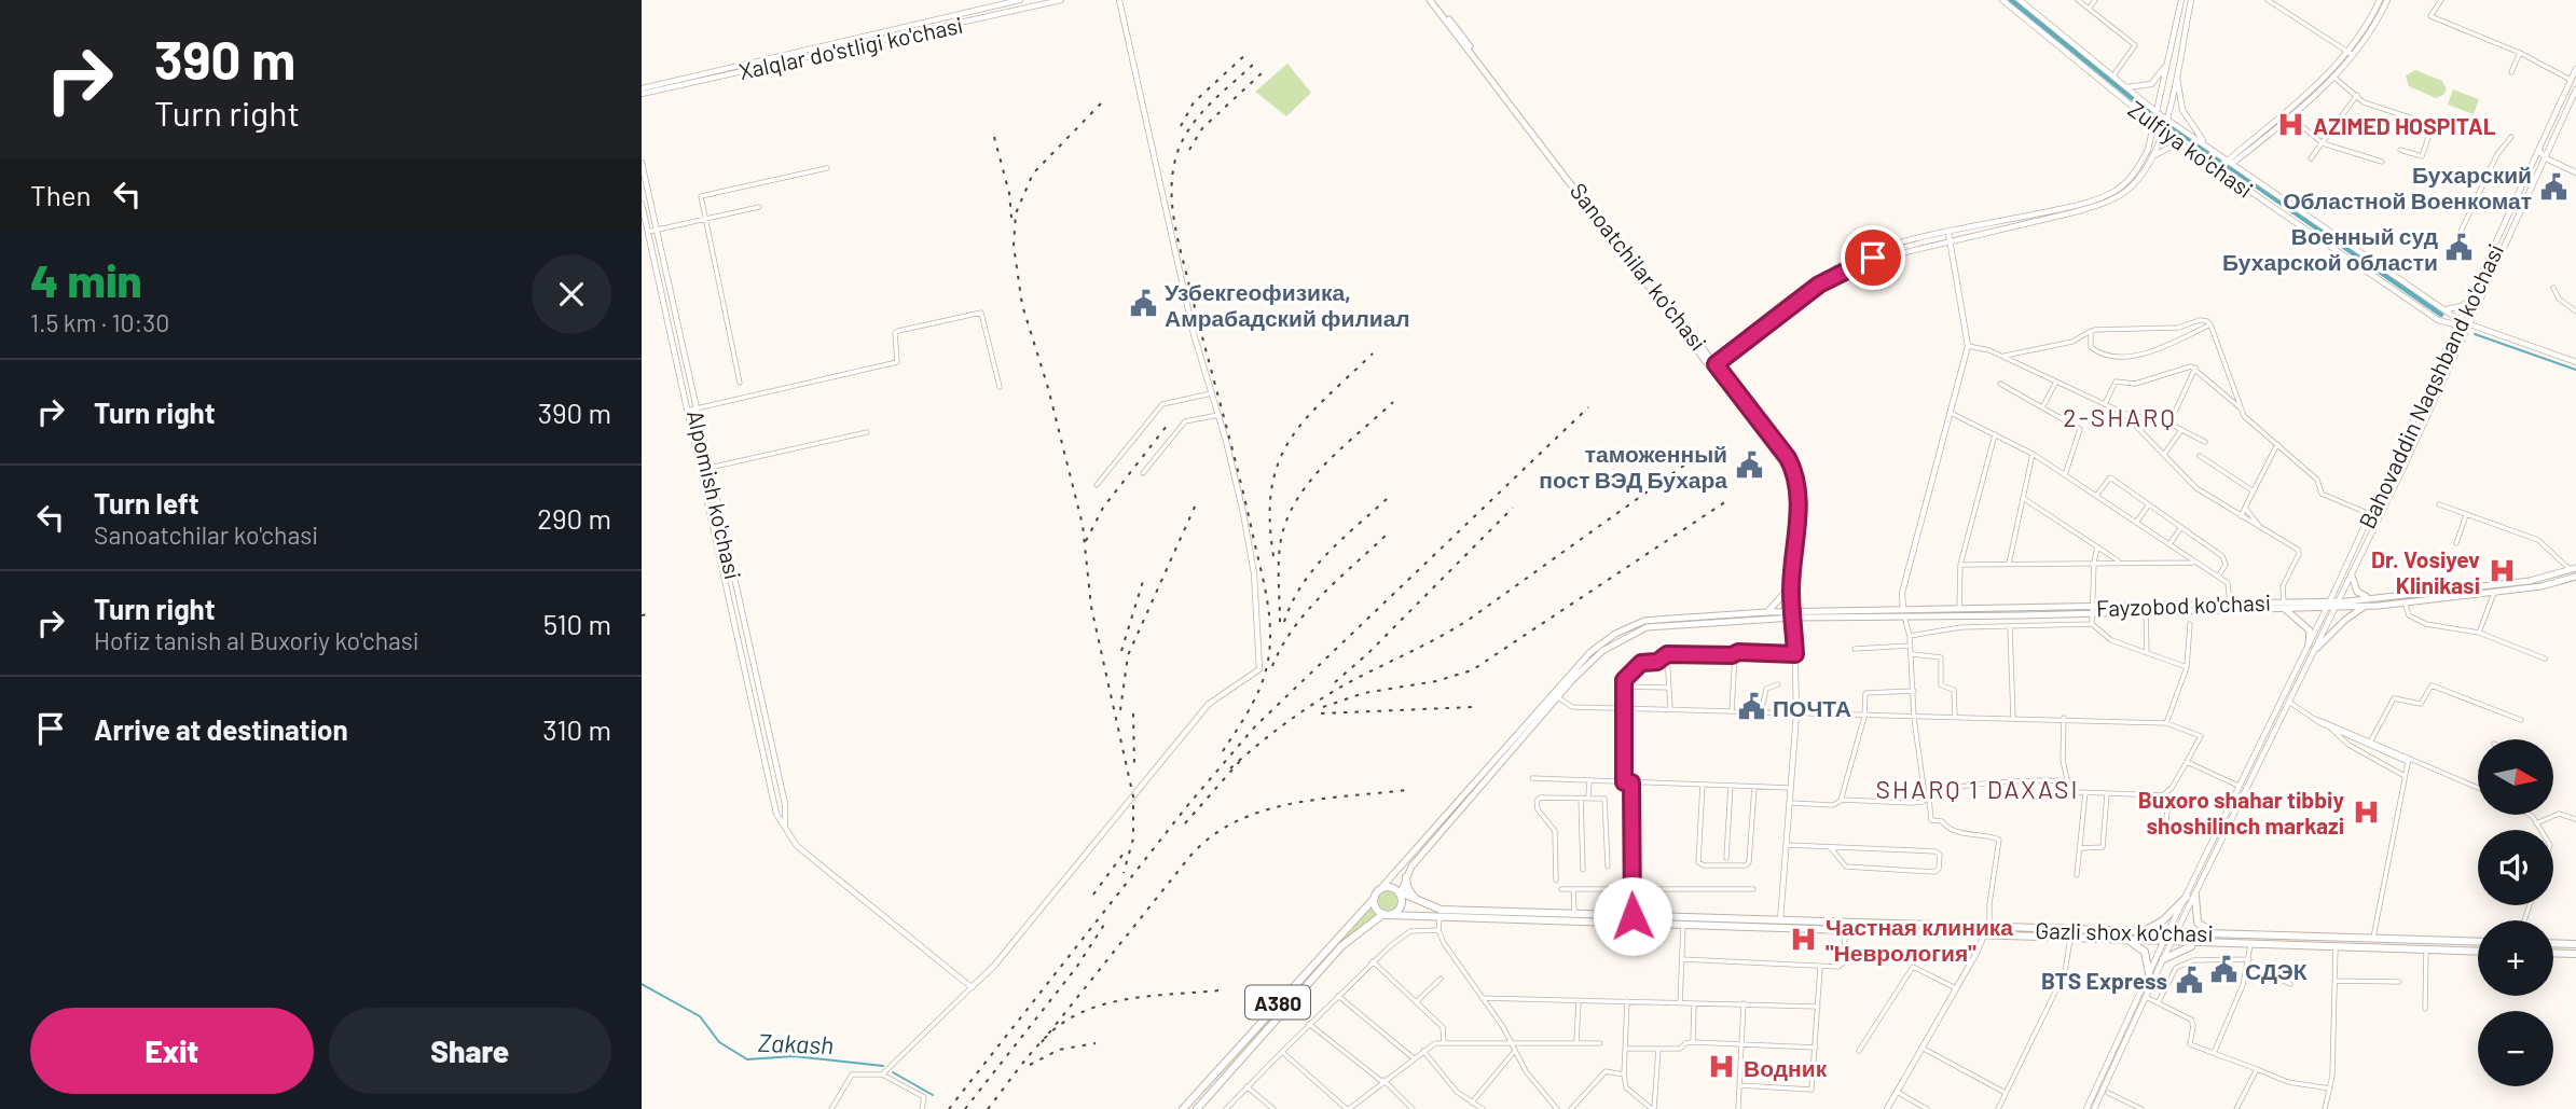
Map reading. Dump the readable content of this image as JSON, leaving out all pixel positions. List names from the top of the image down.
{
  "streets": {
    "highway": ["Gazli shox ko'chasi", "A380"],
    "main road": [
      "Xalqlar do'stligi ko'chasi",
      "Zulfiya ko'chasi",
      "Sanoatchilar ko'chasi",
      "Bahovaddin Naqshband ko'chasi",
      "Alpomish ko'chasi",
      "Fayzobod ko'chasi"
    ]
  },
  "crossings": [
    ["Zulfiya ko'chasi", "Bahovaddin Naqshband ko'chasi"],
    ["Sanoatchilar ko'chasi", "Fayzobod ko'chasi"],
    ["Bahovaddin Naqshband ko'chasi", "Fayzobod ko'chasi"],
    ["Bahovaddin Naqshband ko'chasi", "Gazli shox ko'chasi"],
    ["Gazli shox ko'chasi", "A380"]
  ],
  "districts": ["2-SHARQ", "SHARQ 1 DAXASI"],
  "water": ["Zakash"],
  "places": {
    "hospital": [
      "AZIMED HOSPITAL",
      "Dr. Vosiyev Klinikasi",
      "Buxoro shahar tibbiy shoshilinch markazi",
      "Частная клиника \"Неврология\"",
      "Водник"
    ],
    "public building": [
      "Бухарский Областной Военкомат",
      "Военный суд Бухарской области",
      "Узбекгеофизика, Амрабадский филиал",
      "таможенный пост ВЭД Бухара",
      "ПОЧТА",
      "СДЭК",
      "BTS Express"
    ]
  },
  "north": "right",
  "page": {
    "turn": ["390 m", "Turn right"],
    "then": "Then",
    "heading": ["4 min", "1.5 km · 10:30"],
    "list": [
      {
        "name": "Turn right",
        "value": "390 m"
      },
      {
        "name": "Turn left",
        "note": "Sanoatchilar ko'chasi",
        "value": "290 m"
      },
      {
        "name": "Turn right",
        "note": "Hofiz tanish al Buxoriy ko'chasi",
        "value": "510 m"
      },
      {
        "name": "Arrive at destination",
        "value": "310 m"
      }
    ],
    "map_buttons": ["+", "−"],
    "buttons": ["Exit", "Share"]
  }
}
